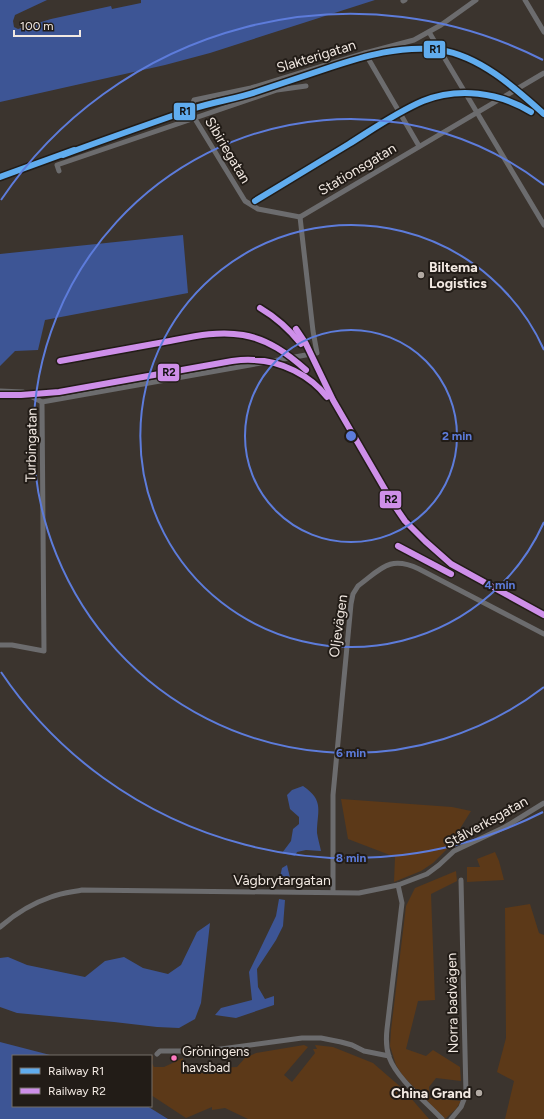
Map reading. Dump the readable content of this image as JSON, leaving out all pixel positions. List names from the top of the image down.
{
  "streets": {
    "street": [
      "Slakterigatan",
      "Sibiriegatan",
      "Stationsgatan",
      "Turbingatan",
      "Oljevägen",
      "Stålverksgatan",
      "Vågbrytargatan",
      "Norra badvägen"
    ]
  },
  "crossings": [
    ["Slakterigatan", "Sibiriegatan"],
    ["Slakterigatan", "Stationsgatan"],
    ["Sibiriegatan", "Stationsgatan"],
    ["Sibiriegatan", "Turbingatan"],
    ["Stationsgatan", "Turbingatan"],
    ["Oljevägen", "Vågbrytargatan"],
    ["Stålverksgatan", "Vågbrytargatan"]
  ],
  "places": ["Biltema Logistics", "Gröningens havsbad", "China Grand"],
  "lines": ["rail line R1", "rail line R2"],
  "legend": ["Railway R1", "Railway R2"],
  "scale_bar": "100 m",
  "rings": [
    "2 min",
    "4 min",
    "6 min",
    "8 min"
  ]
}
